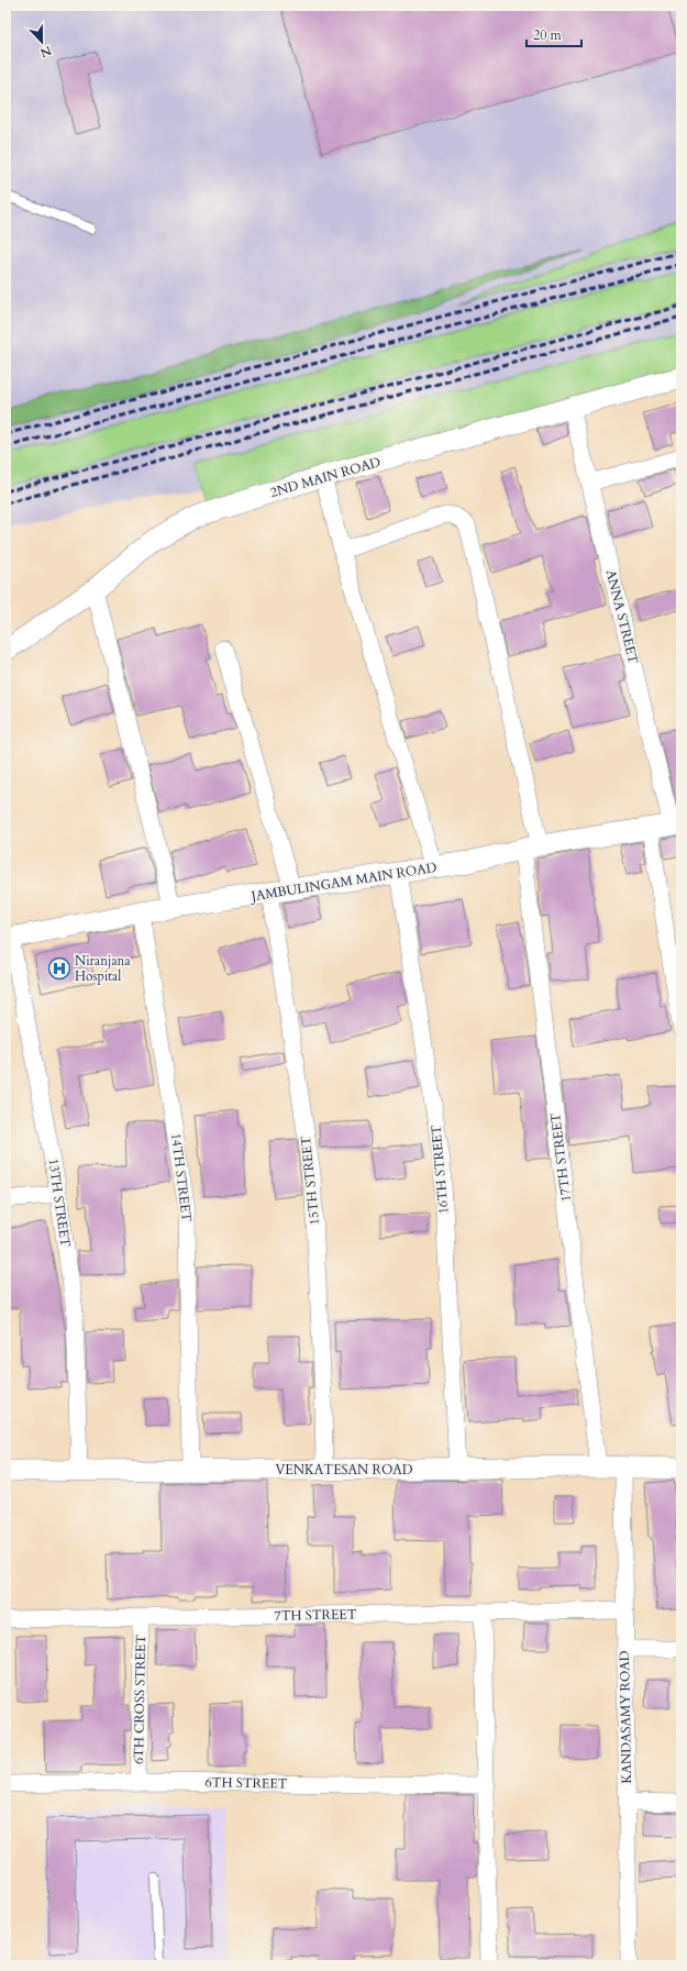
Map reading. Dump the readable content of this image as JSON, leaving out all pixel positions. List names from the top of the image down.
{
  "streets": {
    "street": [
      "2ND MAIN ROAD",
      "ANNA STREET",
      "JAMBULINGAM MAIN ROAD",
      "17TH STREET",
      "16TH STREET",
      "14TH STREET",
      "15TH STREET",
      "13TH STREET",
      "VENKATESAN ROAD",
      "7TH STREET",
      "6TH CROSS STREET",
      "KANDASAMY ROAD",
      "6TH STREET"
    ]
  },
  "crossings": [
    ["2ND MAIN ROAD", "ANNA STREET"],
    ["ANNA STREET", "JAMBULINGAM MAIN ROAD"],
    ["JAMBULINGAM MAIN ROAD", "17TH STREET"],
    ["JAMBULINGAM MAIN ROAD", "16TH STREET"],
    ["JAMBULINGAM MAIN ROAD", "14TH STREET"],
    ["JAMBULINGAM MAIN ROAD", "15TH STREET"],
    ["JAMBULINGAM MAIN ROAD", "13TH STREET"],
    ["17TH STREET", "VENKATESAN ROAD"],
    ["16TH STREET", "VENKATESAN ROAD"],
    ["14TH STREET", "VENKATESAN ROAD"],
    ["15TH STREET", "VENKATESAN ROAD"],
    ["13TH STREET", "VENKATESAN ROAD"],
    ["VENKATESAN ROAD", "KANDASAMY ROAD"],
    ["7TH STREET", "6TH CROSS STREET"],
    ["7TH STREET", "KANDASAMY ROAD"],
    ["6TH CROSS STREET", "6TH STREET"]
  ],
  "places": {
    "hospital": ["Niranjana Hospital"]
  },
  "scale_bar": "20 m",
  "north": "bottom"
}
